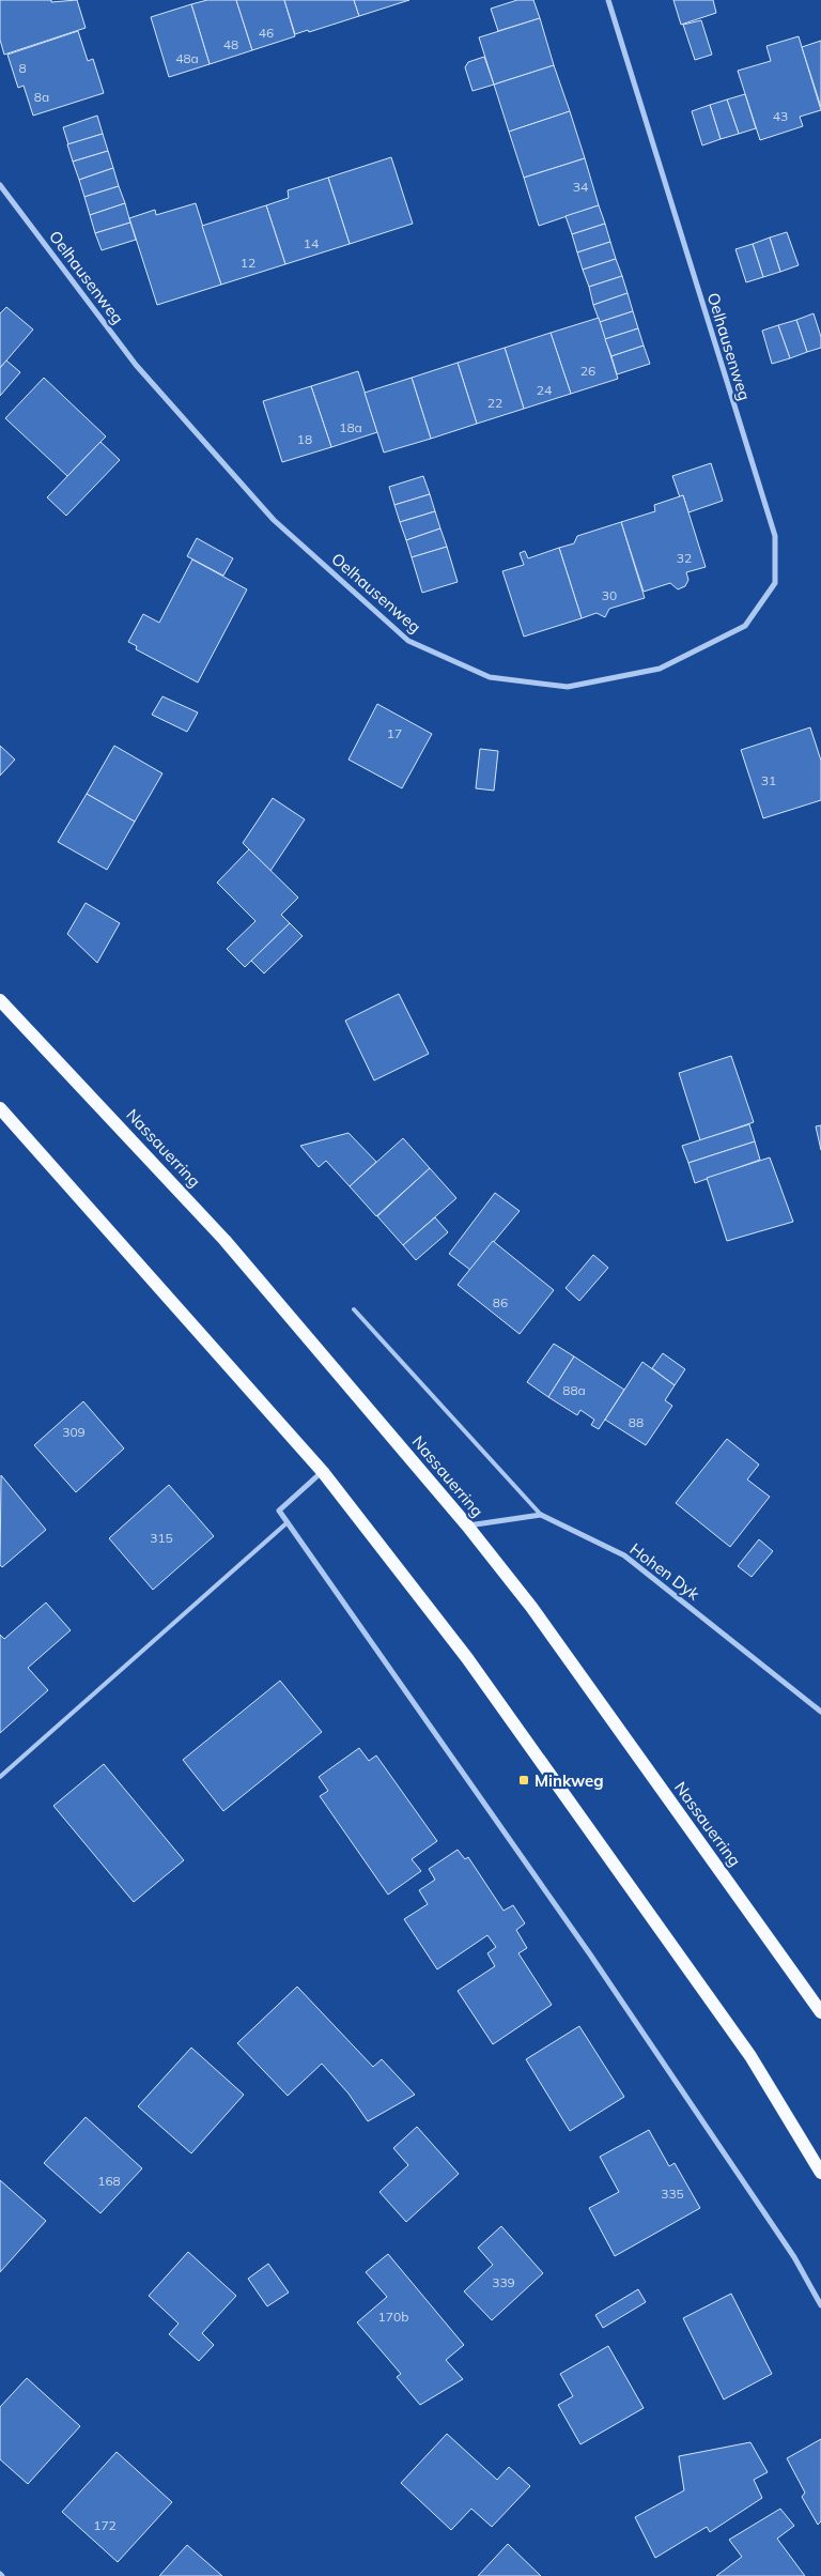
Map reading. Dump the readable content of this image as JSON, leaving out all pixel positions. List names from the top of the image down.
{
  "streets": {
    "main road": ["Nassauerring"],
    "street": ["Oelhausenweg", "Hohen Dyk"]
  },
  "places": {
    "transit": ["Minkweg"]
  },
  "house_numbers": [
    "46",
    "48",
    "48a",
    "8",
    "8a",
    "43",
    "34",
    "14",
    "12",
    "26",
    "24",
    "22",
    "18a",
    "18",
    "32",
    "30",
    "17",
    "31",
    "86",
    "88a",
    "88",
    "309",
    "315",
    "168",
    "335",
    "339",
    "170b",
    "172"
  ]
}
